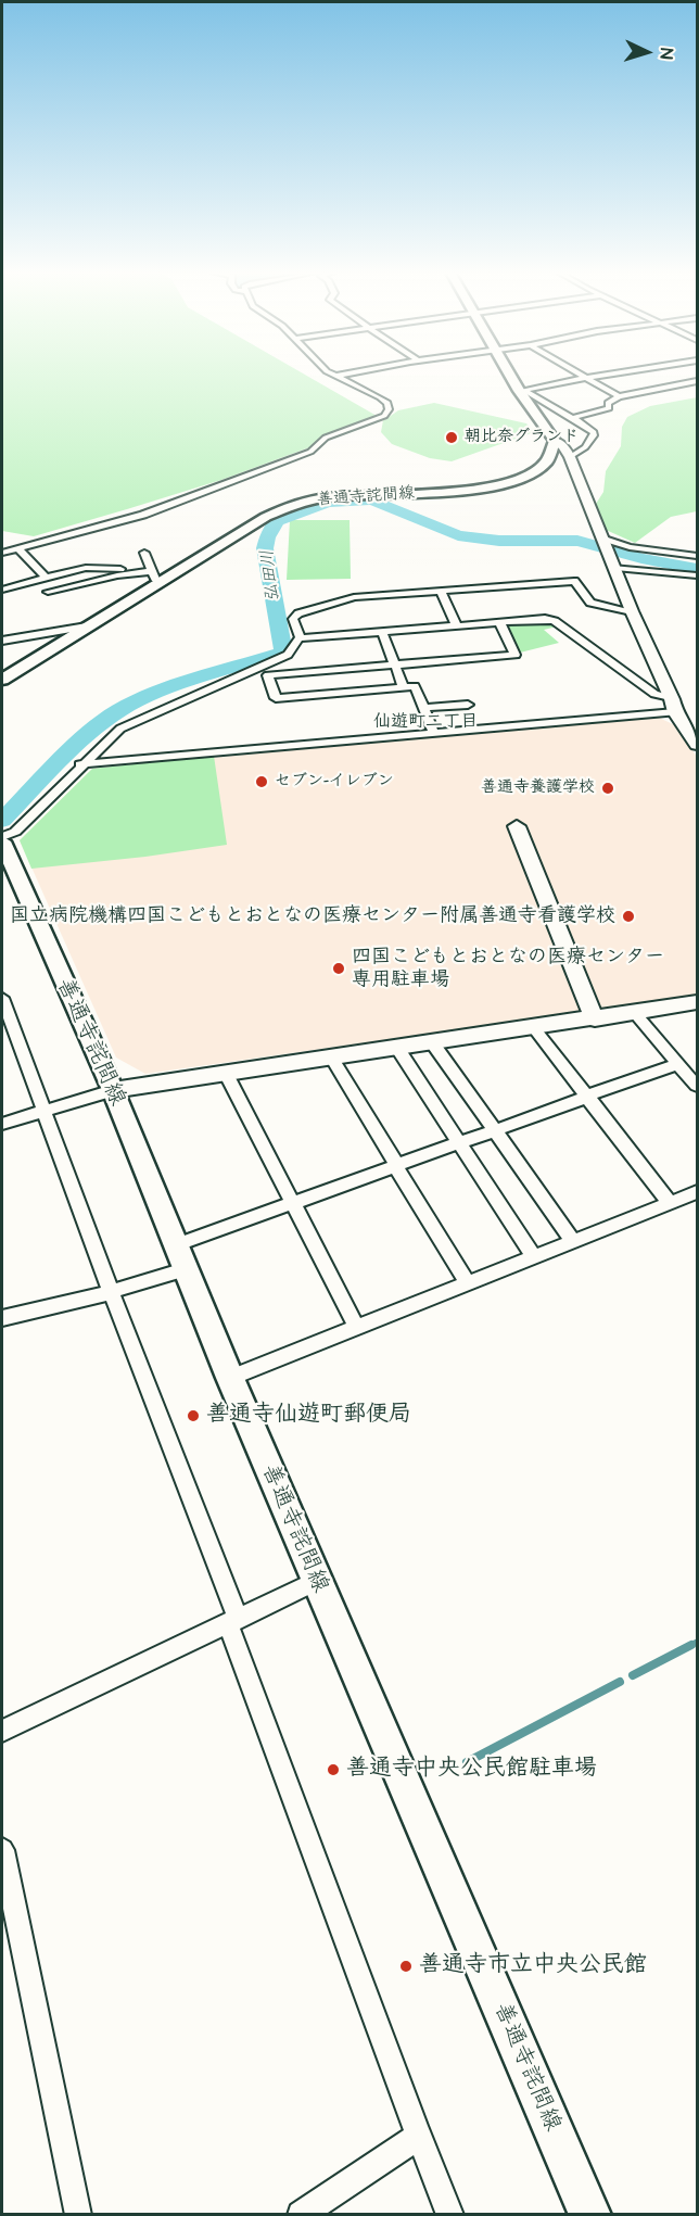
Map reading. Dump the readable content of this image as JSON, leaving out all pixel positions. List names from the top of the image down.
{
  "streets": {
    "main road": ["善通寺詫間線"]
  },
  "districts": ["仙遊町二丁目"],
  "water": ["弘田川"],
  "places": [
    "朝比奈グランド",
    "セブン-イレブン",
    "善通寺養護学校",
    "国立病院機構四国こどもとおとなの医療センター附属善通寺看護学校",
    "四国こどもとおとなの医療センター 専用駐車場",
    "善通寺仙遊町郵便局",
    "善通寺中央公民館駐車場",
    "善通寺市立中央公民館"
  ],
  "north": "right"
}
